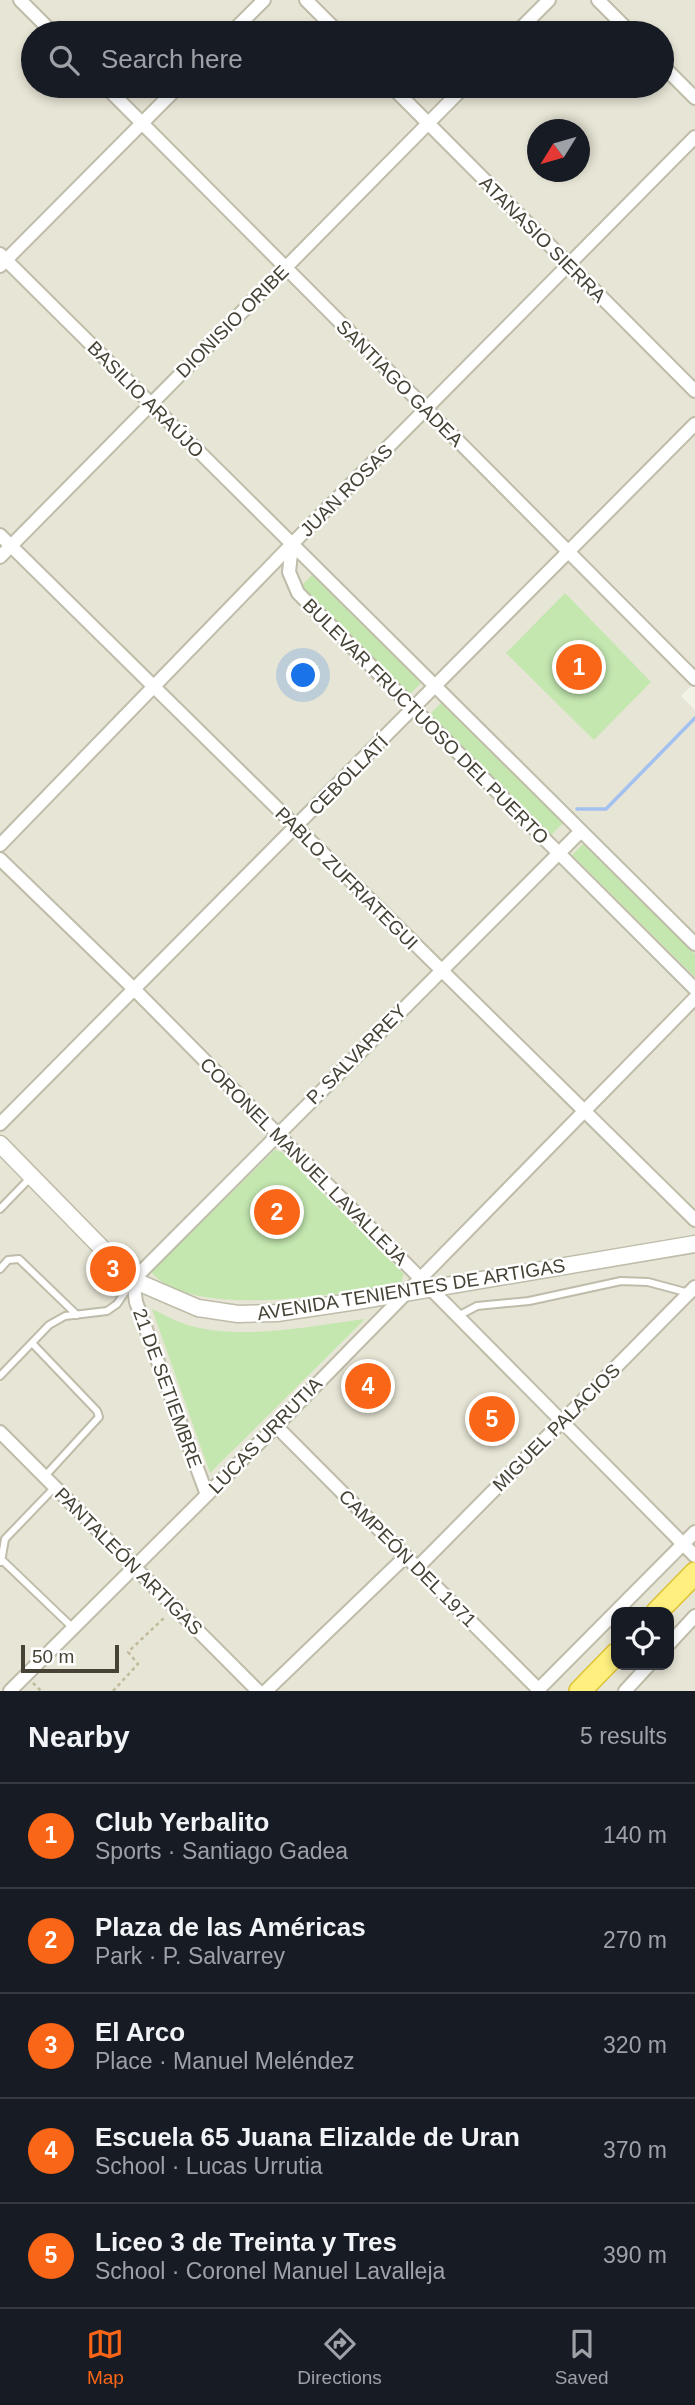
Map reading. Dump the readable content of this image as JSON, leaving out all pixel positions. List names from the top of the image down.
{
  "streets": {
    "street": [
      "ATANASIO SIERRA",
      "DIONISIO ORIBE",
      "SANTIAGO GADEA",
      "BASILIO ARAÚJO",
      "JUAN ROSAS",
      "BULEVAR FRUCTUOSO DEL PUERTO",
      "CEBOLLATÍ",
      "PABLO ZUFRIATEGUI",
      "P. SALVARREY",
      "CORONEL MANUEL LAVALLEJA",
      "AVENIDA TENIENTES DE ARTIGAS",
      "21 DE SETIEMBRE",
      "MIGUEL PALACIOS",
      "LUCAS URRUTIA",
      "CAMPEÓN DEL 1971",
      "PANTALEÓN ARTIGAS"
    ]
  },
  "crossings": [
    ["ATANASIO SIERRA", "DIONISIO ORIBE"],
    ["ATANASIO SIERRA", "JUAN ROSAS"],
    ["DIONISIO ORIBE", "SANTIAGO GADEA"],
    ["DIONISIO ORIBE", "BASILIO ARAÚJO"],
    ["DIONISIO ORIBE", "PABLO ZUFRIATEGUI"],
    ["SANTIAGO GADEA", "JUAN ROSAS"],
    ["SANTIAGO GADEA", "CEBOLLATÍ"],
    ["BASILIO ARAÚJO", "JUAN ROSAS"],
    ["BASILIO ARAÚJO", "BULEVAR FRUCTUOSO DEL PUERTO"],
    ["JUAN ROSAS", "BULEVAR FRUCTUOSO DEL PUERTO"],
    ["JUAN ROSAS", "PABLO ZUFRIATEGUI"],
    ["BULEVAR FRUCTUOSO DEL PUERTO", "CEBOLLATÍ"],
    ["BULEVAR FRUCTUOSO DEL PUERTO", "P. SALVARREY"],
    ["CEBOLLATÍ", "PABLO ZUFRIATEGUI"],
    ["CEBOLLATÍ", "CORONEL MANUEL LAVALLEJA"],
    ["PABLO ZUFRIATEGUI", "P. SALVARREY"],
    ["P. SALVARREY", "CORONEL MANUEL LAVALLEJA"],
    ["P. SALVARREY", "AVENIDA TENIENTES DE ARTIGAS"],
    ["P. SALVARREY", "21 DE SETIEMBRE"],
    ["CORONEL MANUEL LAVALLEJA", "AVENIDA TENIENTES DE ARTIGAS"],
    ["CORONEL MANUEL LAVALLEJA", "MIGUEL PALACIOS"],
    ["AVENIDA TENIENTES DE ARTIGAS", "21 DE SETIEMBRE"],
    ["AVENIDA TENIENTES DE ARTIGAS", "LUCAS URRUTIA"],
    ["21 DE SETIEMBRE", "LUCAS URRUTIA"],
    ["MIGUEL PALACIOS", "CAMPEÓN DEL 1971"],
    ["LUCAS URRUTIA", "CAMPEÓN DEL 1971"],
    ["LUCAS URRUTIA", "PANTALEÓN ARTIGAS"]
  ],
  "scale_bar": "50 m",
  "north": "bottom left",
  "page": {
    "search": "Search here",
    "pins": [
      "1",
      "2",
      "3",
      "4",
      "5"
    ],
    "scale": "50 m",
    "heading": ["Nearby", "5 results"],
    "list": [
      {
        "mark": "1",
        "name": "Club Yerbalito",
        "note": "Sports · Santiago Gadea",
        "value": "140 m"
      },
      {
        "mark": "2",
        "name": "Plaza de las Américas",
        "note": "Park · P. Salvarrey",
        "value": "270 m"
      },
      {
        "mark": "3",
        "name": "El Arco",
        "note": "Place · Manuel Meléndez",
        "value": "320 m"
      },
      {
        "mark": "4",
        "name": "Escuela 65 Juana Elizalde de Uran",
        "note": "School · Lucas Urrutia",
        "value": "370 m"
      },
      {
        "mark": "5",
        "name": "Liceo 3 de Treinta y Tres",
        "note": "School · Coronel Manuel Lavalleja",
        "value": "390 m"
      }
    ],
    "nav": ["Map", "Directions", "Saved"]
  }
}
